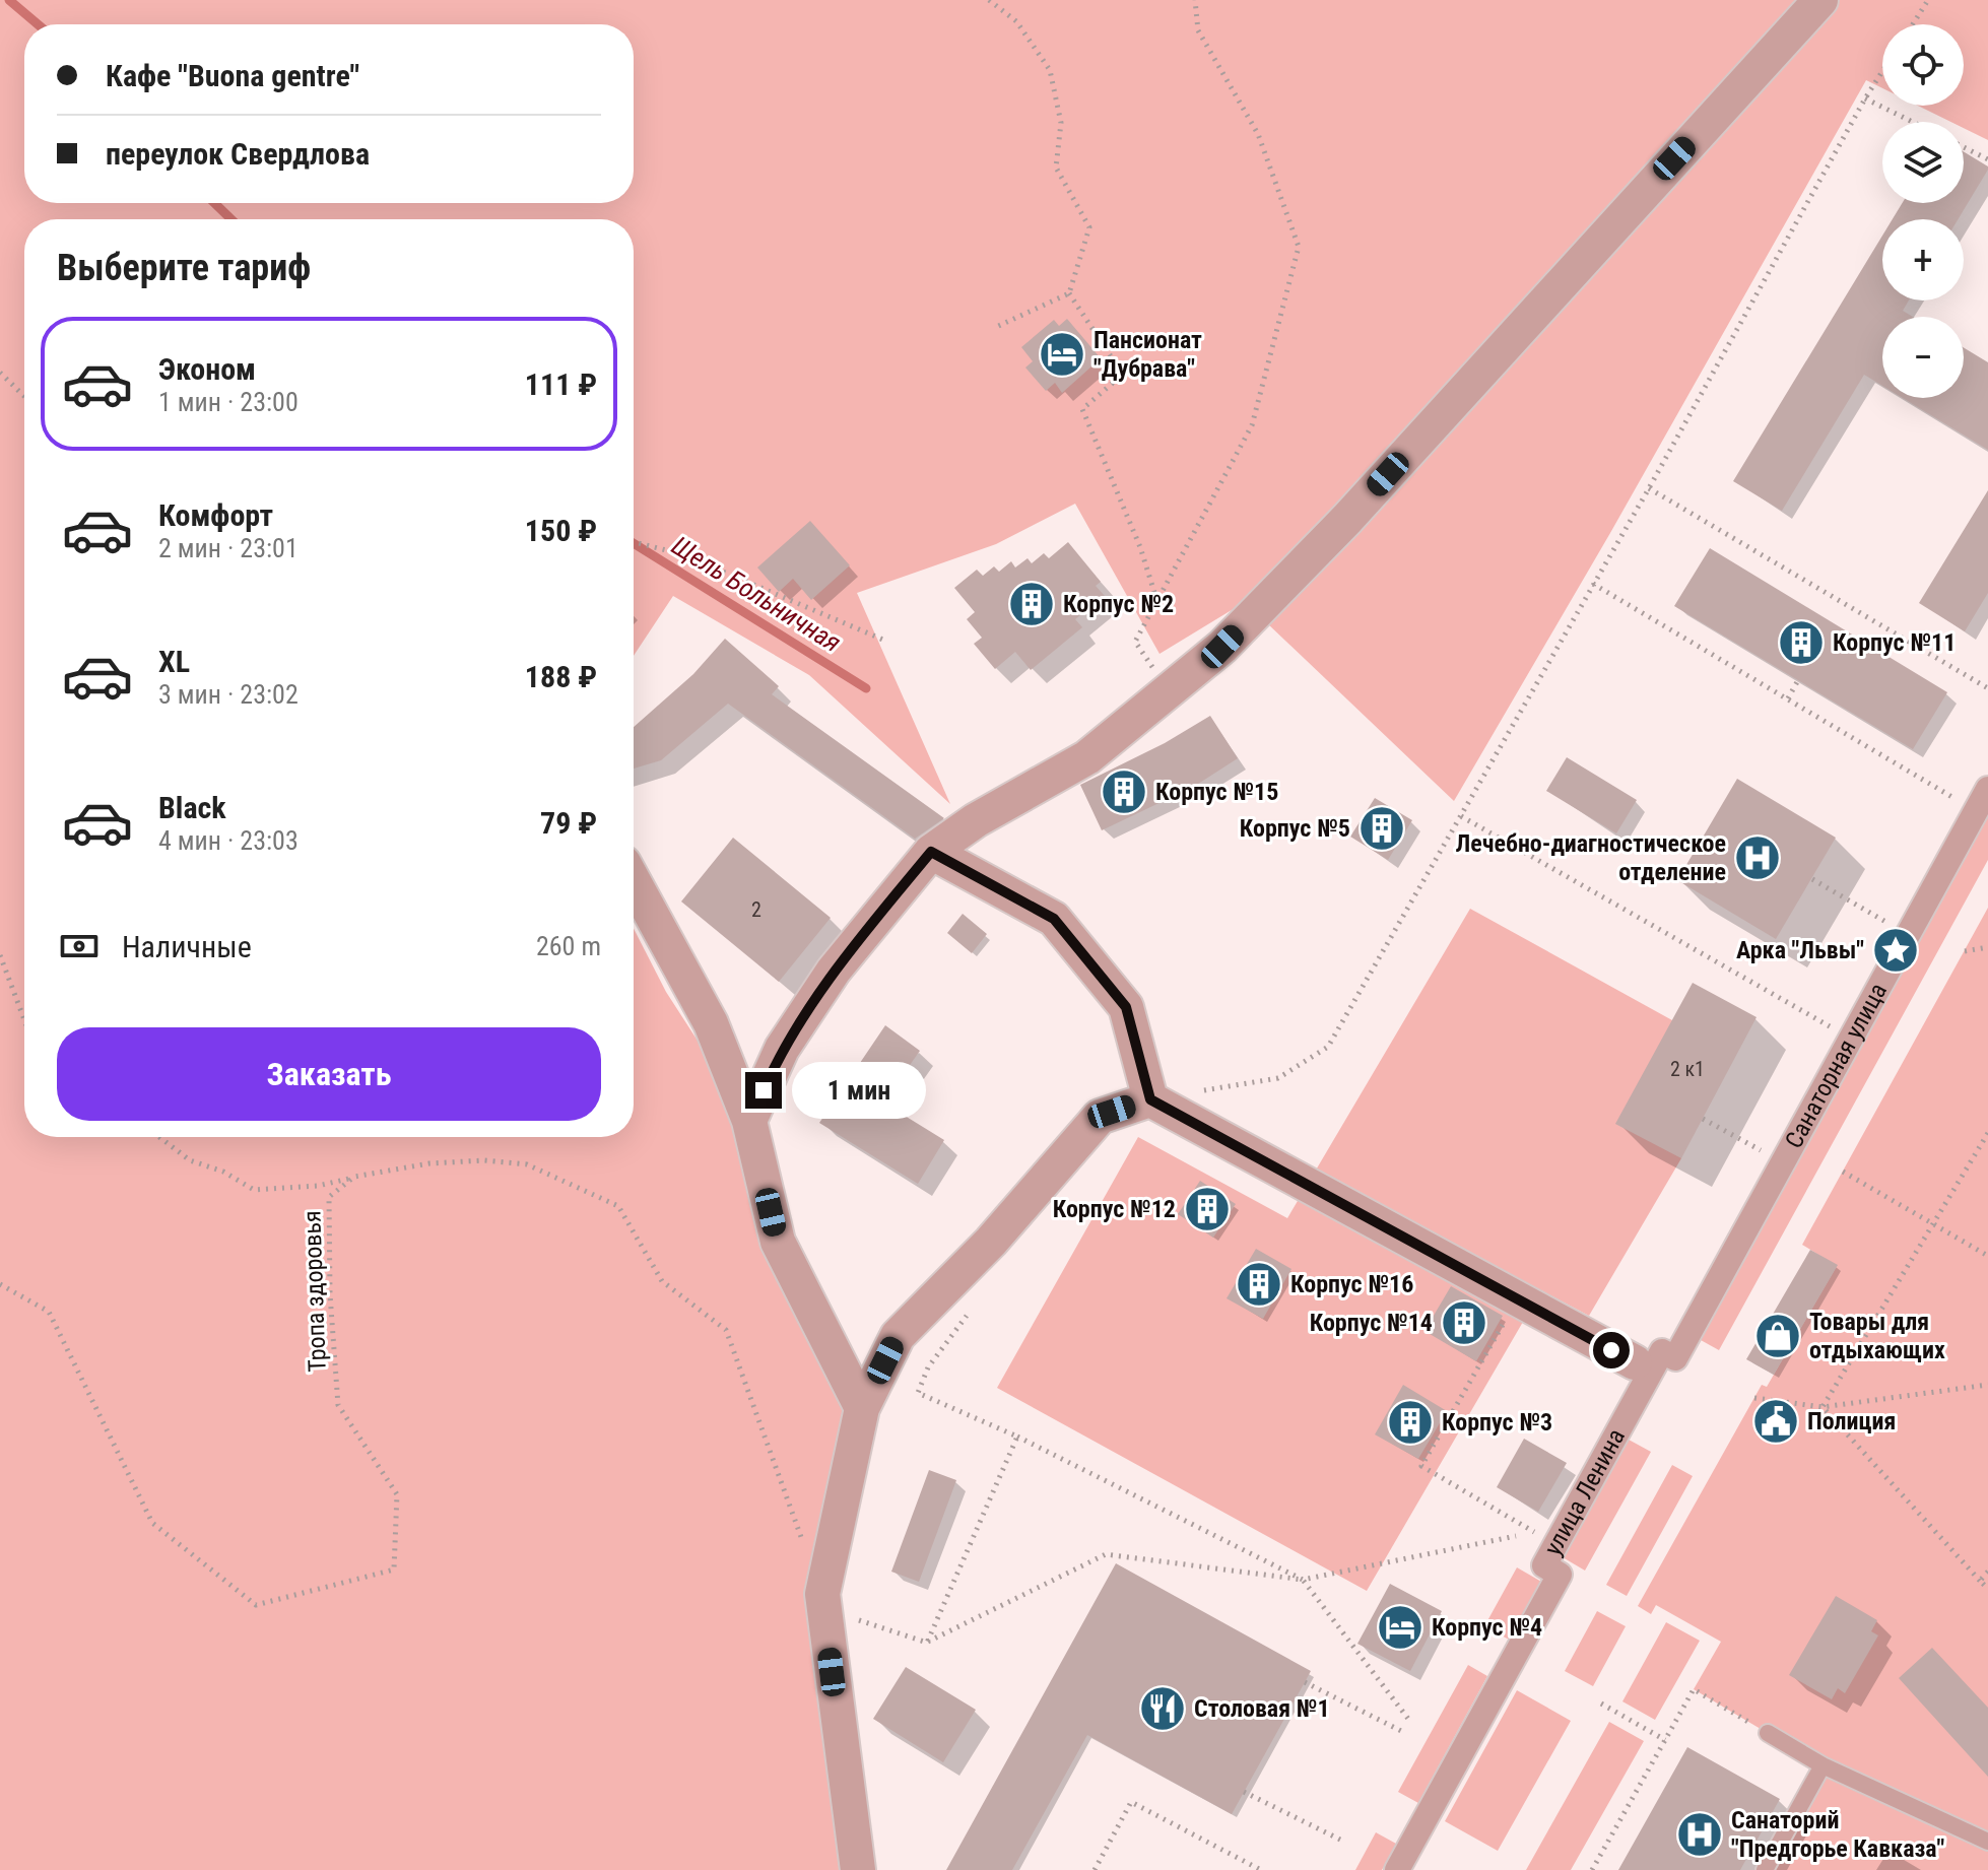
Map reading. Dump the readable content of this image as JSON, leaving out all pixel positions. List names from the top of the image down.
{
  "streets": {
    "street": ["Санаторная улица", "улица Ленина"],
    "path": ["Тропа здоровья"]
  },
  "crossings": [
    ["Санаторная улица", "улица Ленина"]
  ],
  "water": ["Щель Больничная"],
  "places": {
    "hotel": ["Пансионат \"Дубрава\"", "Корпус №4"],
    "building": [
      "Корпус №2",
      "Корпус №11",
      "Корпус №15",
      "Корпус №5",
      "Корпус №12",
      "Корпус №16",
      "Корпус №14",
      "Корпус №3"
    ],
    "hospital": ["Лечебно-диагностическое отделение", "Санаторий \"Предгорье Кавказа\""],
    "place": ["Арка \"Львы\""],
    "shop": ["Товары для отдыхающих"],
    "public building": ["Полиция"],
    "restaurant": ["Столовая №1"]
  },
  "house_numbers": ["2", "2 к1"],
  "page": {
    "map_buttons": ["+", "−"],
    "banner": ["Кафе \"Buona gentre\"", "переулок Свердлова"],
    "heading": "Выберите тариф",
    "list": [
      {
        "name": "Эконом",
        "note": "1 мин · 23:00",
        "value": "111 ₽"
      },
      {
        "name": "Комфорт",
        "note": "2 мин · 23:01",
        "value": "150 ₽"
      },
      {
        "name": "XL",
        "note": "3 мин · 23:02",
        "value": "188 ₽"
      },
      {
        "name": "Black",
        "note": "4 мин · 23:03",
        "value": "79 ₽"
      }
    ],
    "pay": ["Наличные", "260 m"],
    "buttons": "Заказать",
    "bubble": "1 мин"
  }
}
